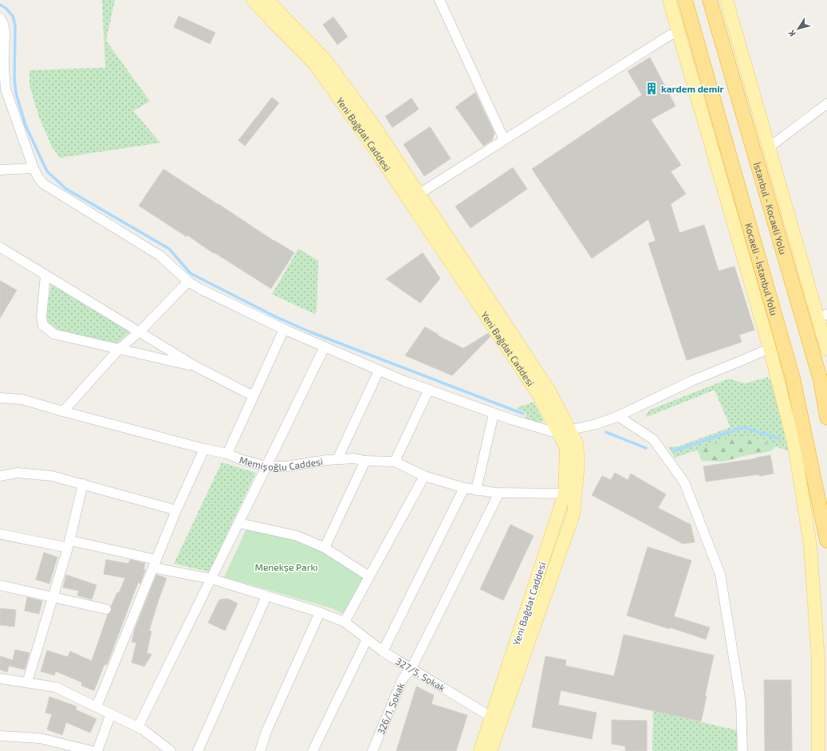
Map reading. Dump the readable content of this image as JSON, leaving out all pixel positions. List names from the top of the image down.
{
  "streets": {
    "highway": ["İstanbul - Kocaeli Yolu", "Kocaeli - İstanbul Yolu"],
    "main road": ["Yeni Bağdat Caddesi"],
    "street": ["Memişoğlu Caddesi", "327/5. Sokak", "326/1. Sokak"]
  },
  "crossings": [
    ["Yeni Bağdat Caddesi", "Memişoğlu Caddesi"],
    ["Yeni Bağdat Caddesi", "327/5. Sokak"],
    ["Memişoğlu Caddesi", "326/1. Sokak"],
    ["327/5. Sokak", "326/1. Sokak"]
  ],
  "parks": ["Menekşe Parkı"],
  "places": {
    "building": ["kardem demir"]
  },
  "north": "bottom left"
}
